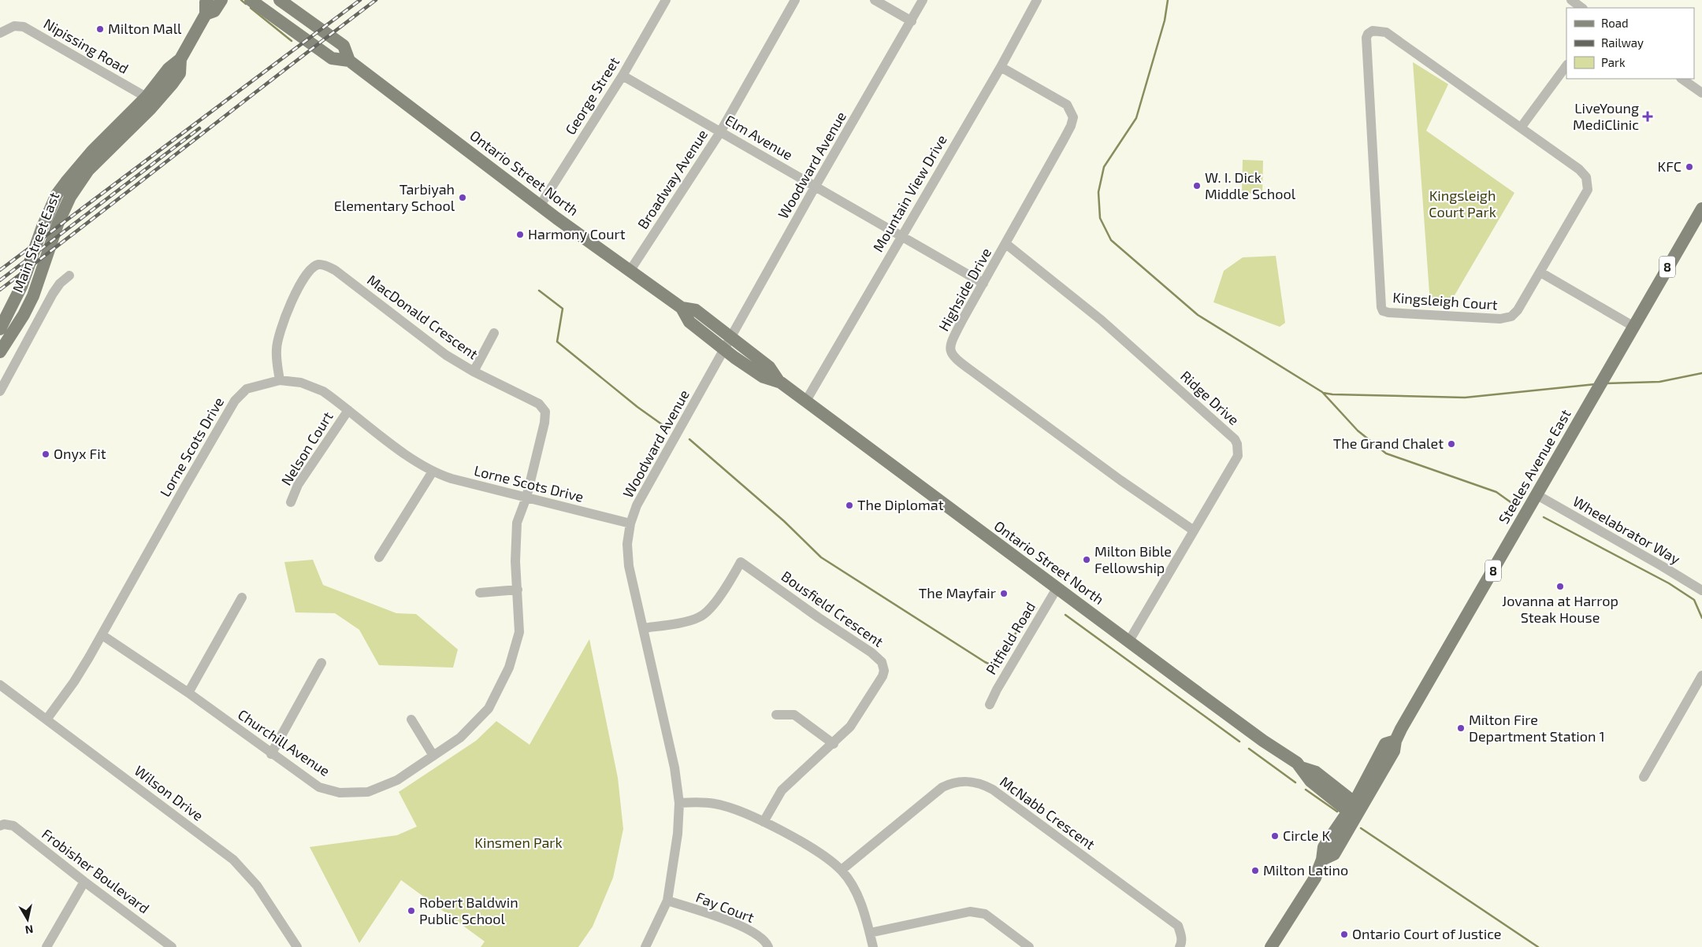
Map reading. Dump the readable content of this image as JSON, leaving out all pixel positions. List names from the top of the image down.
{
  "streets": {
    "main road": [
      "Ontario Street North",
      "Main Street East",
      "8",
      "Steeles Avenue East"
    ],
    "street": [
      "Nipissing Road",
      "George Street",
      "Elm Avenue",
      "Woodward Avenue",
      "Broadway Avenue",
      "Mountain View Drive",
      "Highside Drive",
      "Kingsleigh Court",
      "MacDonald Crescent",
      "Ridge Drive",
      "Lorne Scots Drive",
      "Nelson Court",
      "Wheelabrator Way",
      "Bousfield Crescent",
      "Pitfield Road",
      "Churchill Avenue",
      "Wilson Drive",
      "McNabb Crescent",
      "Frobisher Boulevard",
      "Fay Court"
    ]
  },
  "crossings": [
    ["Nipissing Road", "Main Street East"],
    ["George Street", "Elm Avenue"],
    ["George Street", "Ontario Street North"],
    ["Elm Avenue", "Woodward Avenue"],
    ["Elm Avenue", "Broadway Avenue"],
    ["Elm Avenue", "Mountain View Drive"],
    ["Elm Avenue", "Highside Drive"],
    ["Woodward Avenue", "Ontario Street North"],
    ["Woodward Avenue", "Lorne Scots Drive"],
    ["Woodward Avenue", "Bousfield Crescent"],
    ["Woodward Avenue", "Fay Court"],
    ["Ontario Street North", "Broadway Avenue"],
    ["Ontario Street North", "Mountain View Drive"],
    ["Ontario Street North", "Ridge Drive"],
    ["Ontario Street North", "Steeles Avenue East"],
    ["Ontario Street North", "Pitfield Road"],
    ["Mountain View Drive", "Highside Drive"],
    ["Highside Drive", "Ridge Drive"],
    ["MacDonald Crescent", "Lorne Scots Drive"],
    ["MacDonald Crescent", "Churchill Avenue"],
    ["Lorne Scots Drive", "Nelson Court"],
    ["Lorne Scots Drive", "Churchill Avenue"],
    ["Lorne Scots Drive", "Wilson Drive"],
    ["Steeles Avenue East", "Wheelabrator Way"]
  ],
  "parks": ["Kingsleigh Court Park", "Kinsmen Park"],
  "places": {
    "other": [
      "Milton Mall",
      "KFC",
      "W. I. Dick Middle School",
      "Tarbiyah Elementary School",
      "Harmony Court",
      "The Grand Chalet",
      "Onyx Fit",
      "The Diplomat",
      "Milton Bible Fellowship",
      "Jovanna at Harrop Steak House",
      "The Mayfair",
      "Milton Fire Department Station 1",
      "Circle K",
      "Milton Latino",
      "Robert Baldwin Public School",
      "Ontario Court of Justice"
    ],
    "health": ["LiveYoung MediClinic"]
  },
  "legend": ["Road", "Railway", "Park"],
  "north": "bottom"
}
